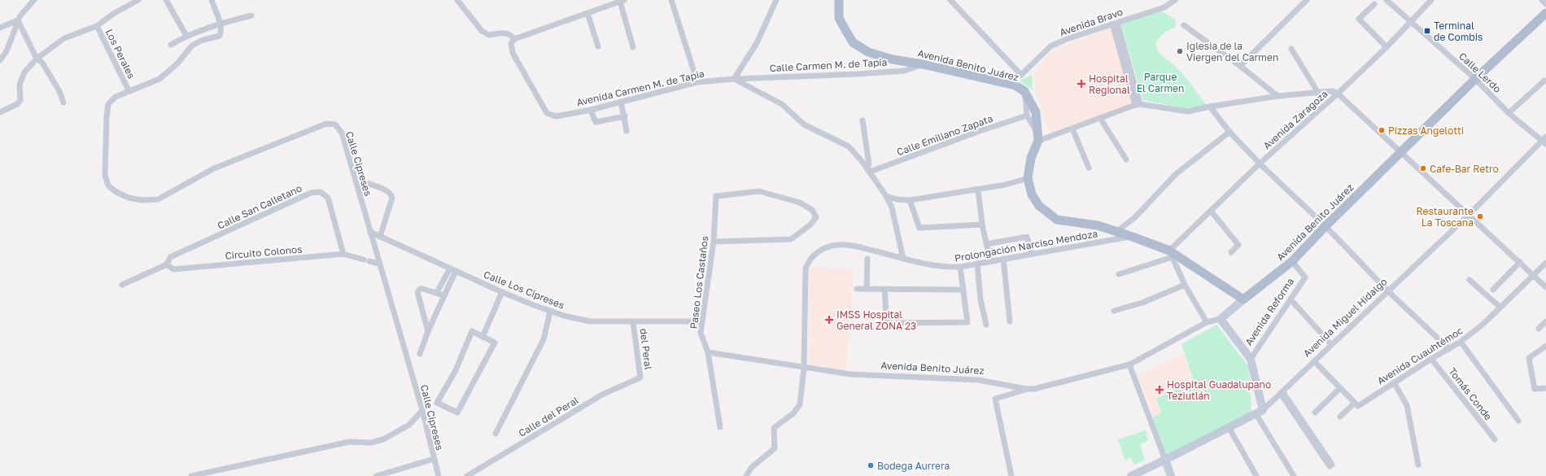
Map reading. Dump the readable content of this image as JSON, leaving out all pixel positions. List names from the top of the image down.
{
  "streets": {
    "main road": ["Avenida Benito Juárez", "Avenida Miguel Hidalgo"],
    "street": [
      "Avenida Bravo",
      "Los Perales",
      "Calle Carmen M. de Tapia",
      "Calle Lerdo",
      "Avenida Carmen M. de Tapia",
      "Avenida Zaragoza",
      "Calle Emiliano Zapata",
      "Calle Cipreses",
      "Calle San Calletano",
      "Prolongación Narciso Mendoza",
      "Circuito Colonos",
      "Paseo Los Castaños",
      "Calle Los Cipreses",
      "Avenida Reforma",
      "del Peral",
      "Avenida Cuauhtémoc",
      "Tomás Conde",
      "Calle del Peral"
    ]
  },
  "crossings": [
    ["Los Perales", "Calle Cipreses"],
    ["Calle Carmen M. de Tapia", "Avenida Benito Juárez"],
    ["Calle Carmen M. de Tapia", "Avenida Carmen M. de Tapia"],
    ["Avenida Benito Juárez", "Calle Lerdo"],
    ["Avenida Benito Juárez", "Avenida Zaragoza"],
    ["Avenida Benito Juárez", "Prolongación Narciso Mendoza"],
    ["Avenida Benito Juárez", "Paseo Los Castaños"],
    ["Avenida Benito Juárez", "Avenida Reforma"],
    ["Calle Lerdo", "Avenida Zaragoza"],
    ["Calle Lerdo", "Avenida Miguel Hidalgo"],
    ["Calle Cipreses", "Circuito Colonos"],
    ["Calle Cipreses", "Calle Los Cipreses"],
    ["Calle San Calletano", "Circuito Colonos"],
    ["Paseo Los Castaños", "Calle Los Cipreses"],
    ["Calle Los Cipreses", "del Peral"],
    ["del Peral", "Calle del Peral"],
    ["Avenida Cuauhtémoc", "Tomás Conde"]
  ],
  "parks": ["Parque El Carmen"],
  "places": {
    "transit": ["Terminal de Combis"],
    "other": [
      "Iglesia de la Viergen del Carmen",
      "Pizzas Angelotti",
      "Cafe-Bar Retro",
      "Restaurante La Toscana",
      "Bodega Aurrera"
    ],
    "health": ["Hospital Regional", "IMSS Hospital General ZONA 23", "Hospital Guadalupano Teziutlán"]
  }
}
